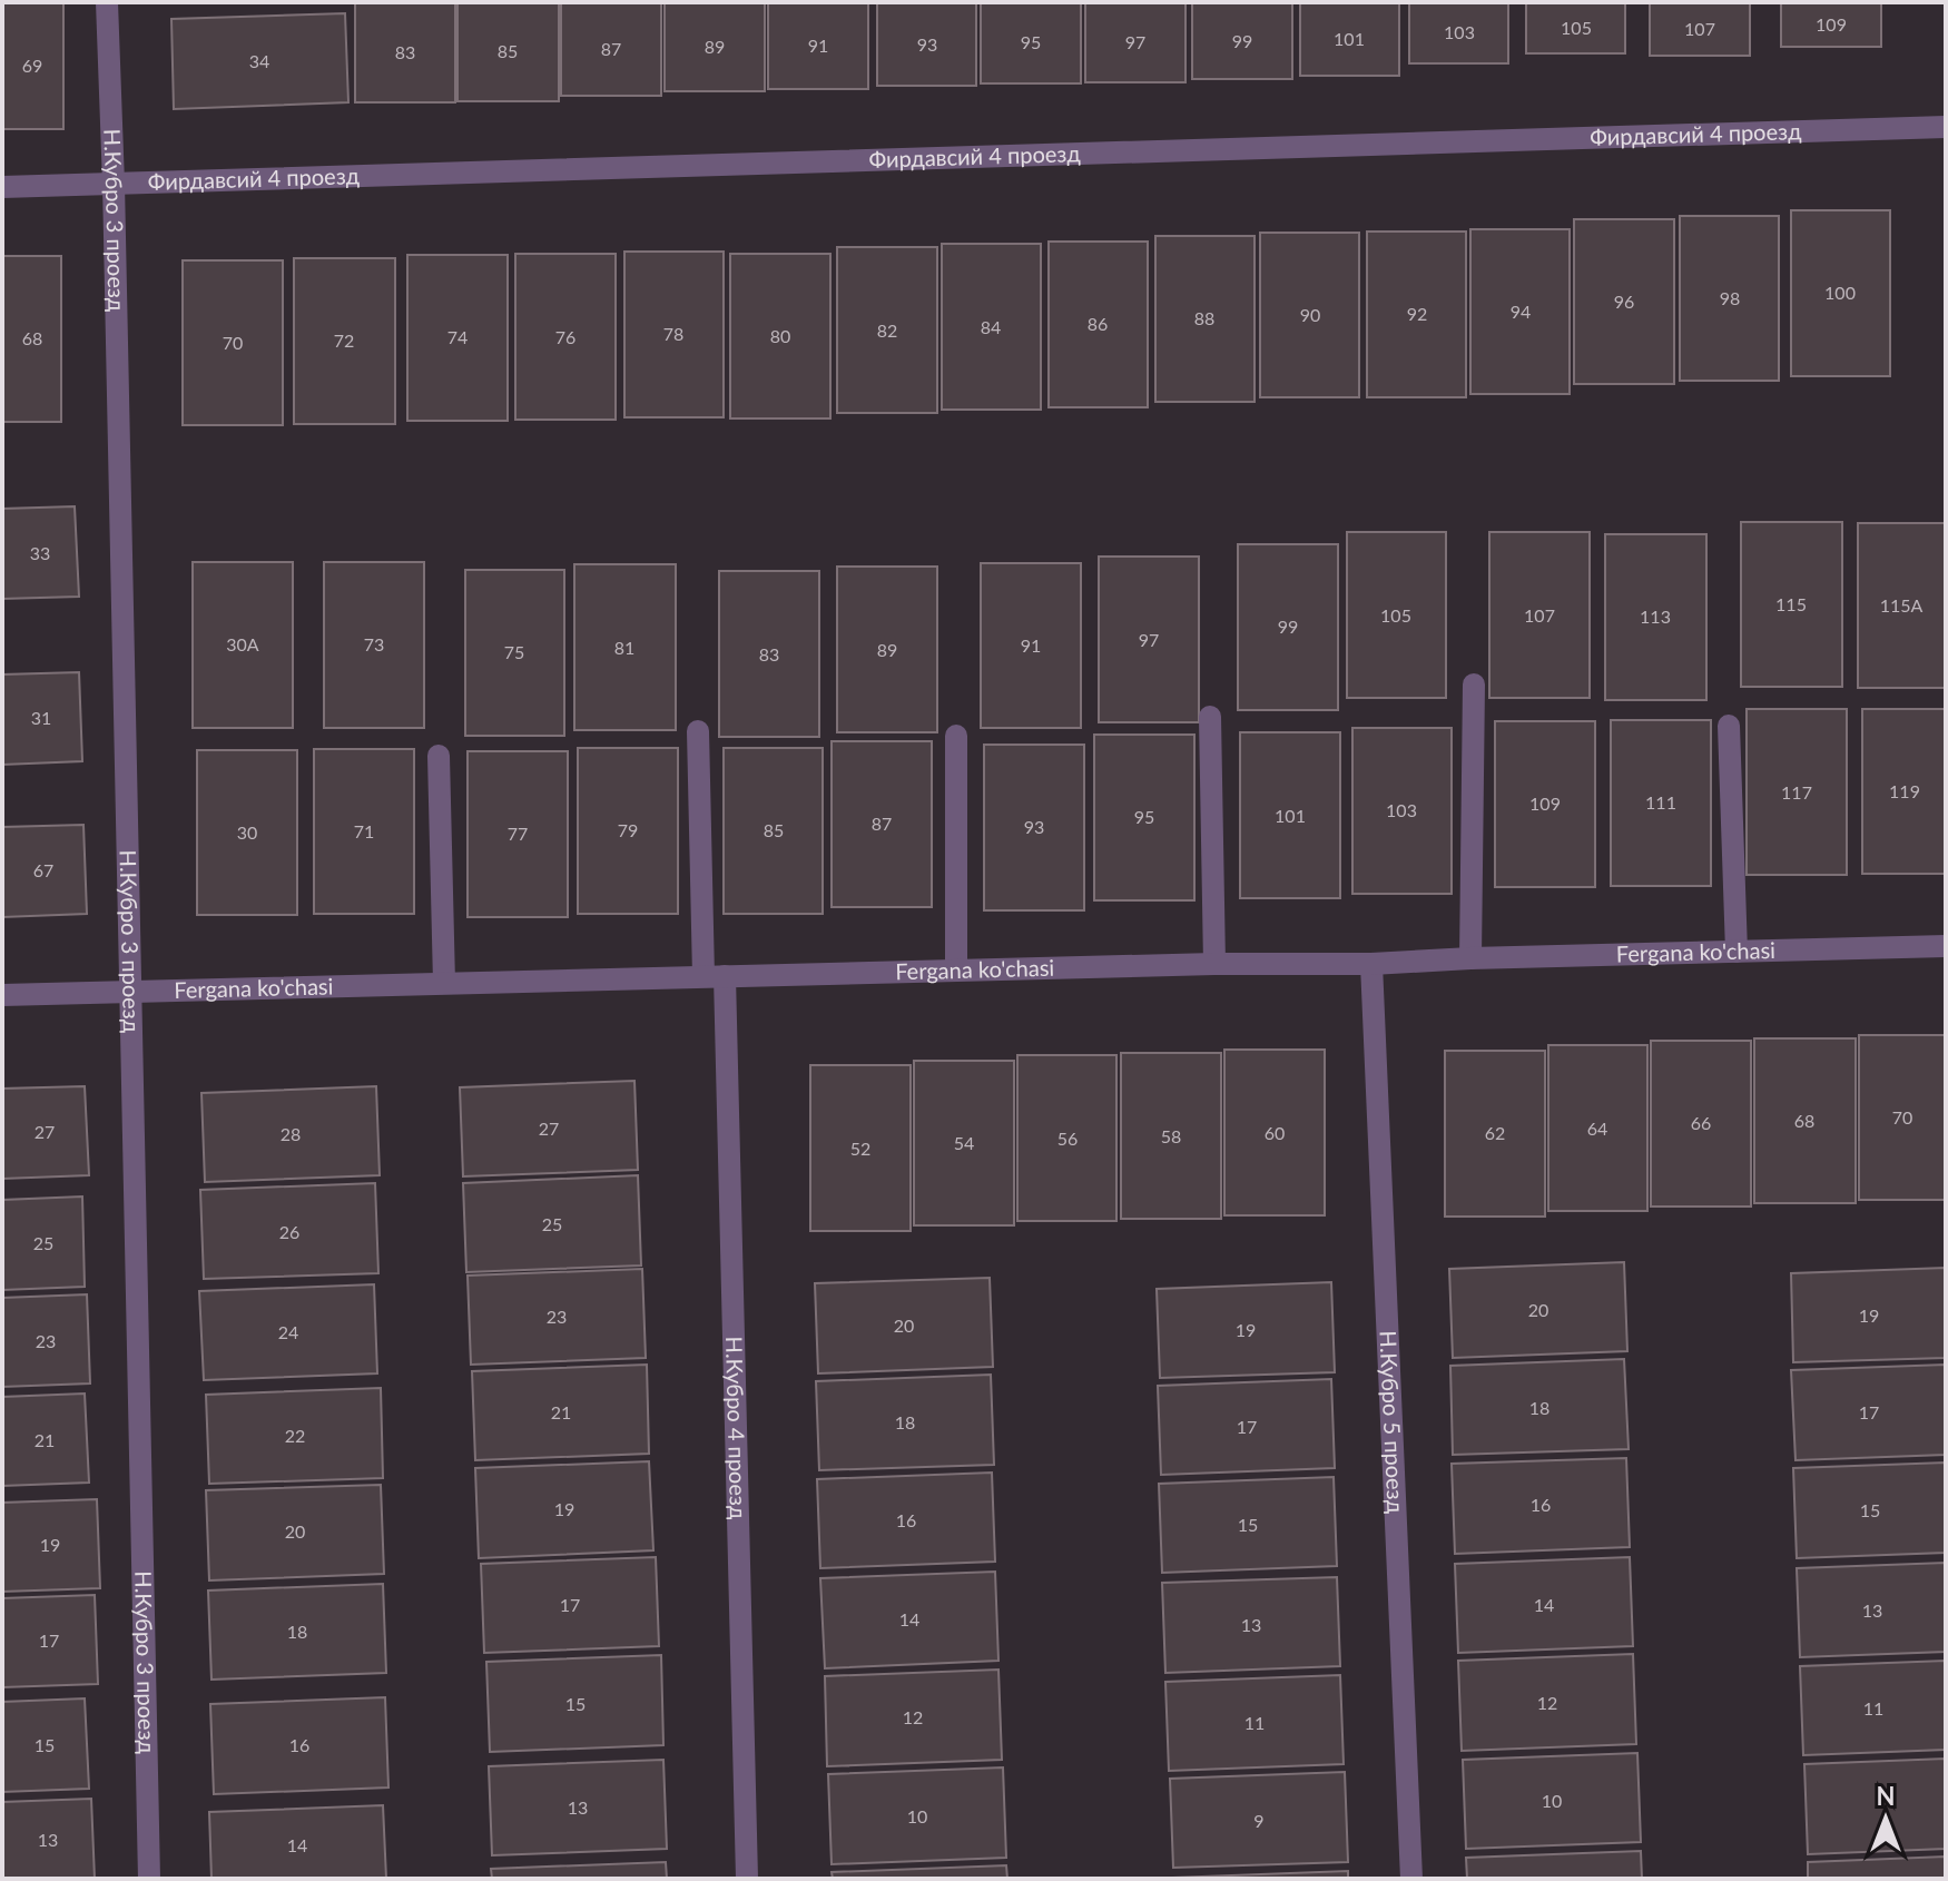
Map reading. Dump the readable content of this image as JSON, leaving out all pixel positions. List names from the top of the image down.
{
  "streets": {
    "street": [
      "Фирдавсий 4 проезд",
      "Н.Кубро 3 проезд",
      "Fergana ko'chasi",
      "Н.Кубро 5 проезд",
      "Н.Кубро 4 проезд"
    ]
  },
  "crossings": [
    ["Фирдавсий 4 проезд", "Н.Кубро 3 проезд"],
    ["Н.Кубро 3 проезд", "Fergana ko'chasi"],
    ["Fergana ko'chasi", "Н.Кубро 5 проезд"],
    ["Fergana ko'chasi", "Н.Кубро 4 проезд"]
  ],
  "house_numbers": [
    "109",
    "105",
    "107",
    "103",
    "101",
    "99",
    "95",
    "97",
    "93",
    "91",
    "89",
    "87",
    "85",
    "83",
    "34",
    "69",
    "100",
    "98",
    "96",
    "94",
    "92",
    "90",
    "88",
    "86",
    "84",
    "82",
    "78",
    "80",
    "74",
    "76",
    "68",
    "72",
    "70",
    "33",
    "115",
    "115A",
    "105",
    "107",
    "113",
    "99",
    "97",
    "30A",
    "73",
    "91",
    "81",
    "89",
    "75",
    "83",
    "31",
    "119",
    "117",
    "111",
    "109",
    "103",
    "101",
    "95",
    "87",
    "93",
    "79",
    "85",
    "71",
    "30",
    "77",
    "67",
    "70",
    "68",
    "66",
    "27",
    "64",
    "27",
    "60",
    "62",
    "28",
    "58",
    "56",
    "54",
    "52",
    "25",
    "26",
    "25",
    "20",
    "19",
    "23",
    "20",
    "19",
    "24",
    "23",
    "18",
    "21",
    "17",
    "18",
    "17",
    "22",
    "21",
    "16",
    "19",
    "15",
    "16",
    "15",
    "20",
    "19",
    "17",
    "14",
    "13",
    "14",
    "13",
    "18",
    "17",
    "12",
    "15",
    "11",
    "12",
    "11",
    "15",
    "16",
    "10",
    "13",
    "10",
    "9",
    "13",
    "14"
  ],
  "north": "top"
}
